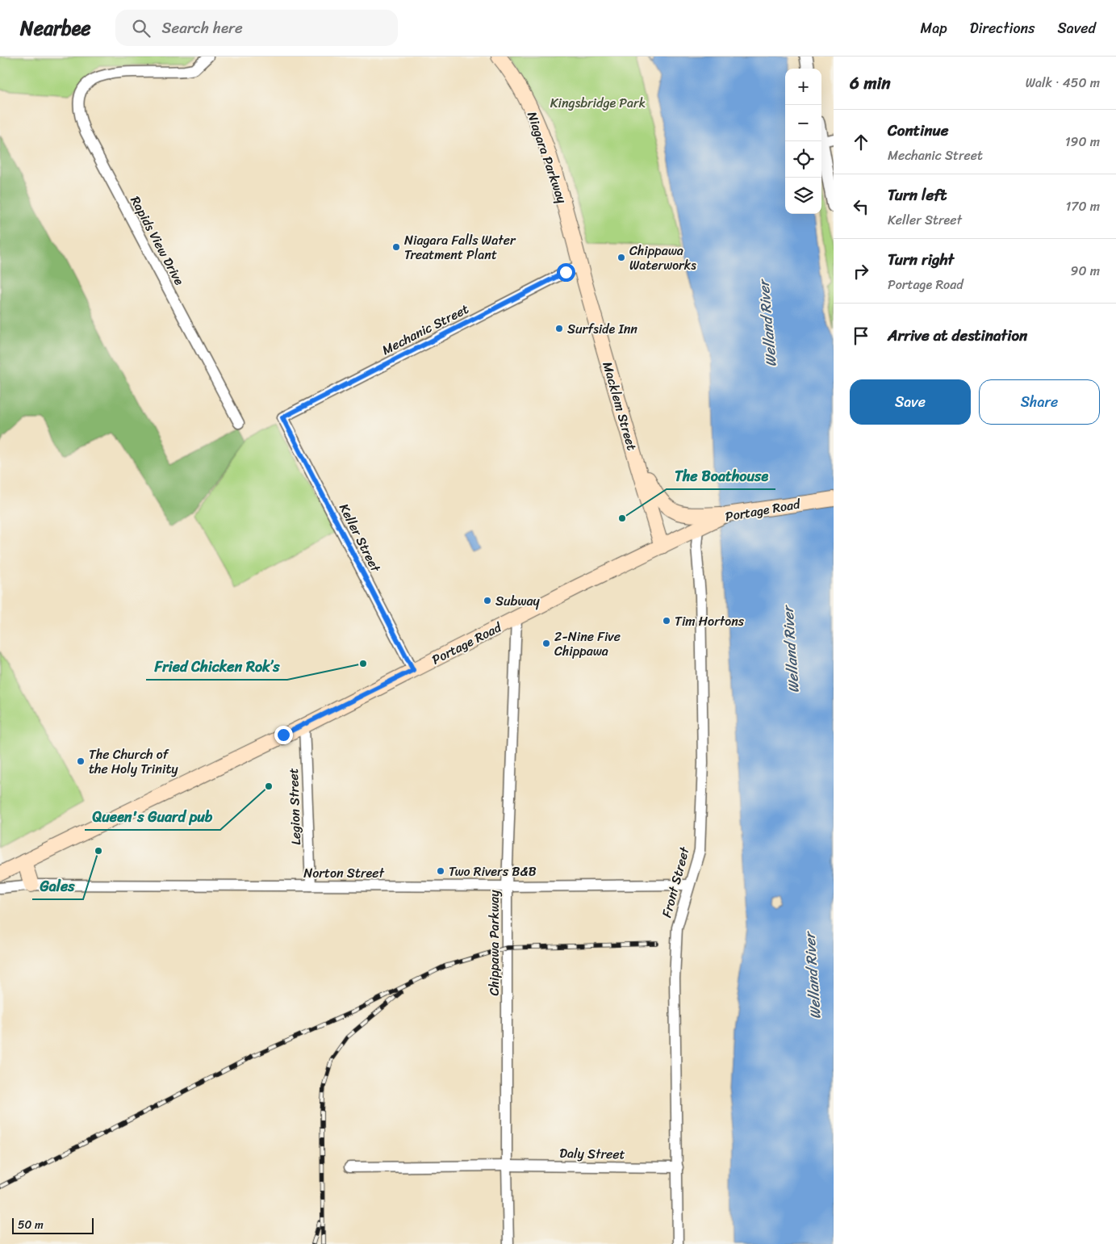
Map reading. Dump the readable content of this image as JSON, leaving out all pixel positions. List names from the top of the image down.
{
  "streets": {
    "main road": ["Niagara Parkway", "Macklem Street", "Portage Road"],
    "street": [
      "Rapids View Drive",
      "Mechanic Street",
      "Keller Street",
      "Legion Street",
      "Norton Street",
      "Front Street",
      "Chippawa Parkway",
      "Daly Street"
    ]
  },
  "crossings": [
    ["Niagara Parkway", "Mechanic Street"],
    ["Niagara Parkway", "Macklem Street"],
    ["Mechanic Street", "Macklem Street"],
    ["Mechanic Street", "Keller Street"],
    ["Macklem Street", "Portage Road"],
    ["Portage Road", "Keller Street"],
    ["Portage Road", "Legion Street"],
    ["Portage Road", "Front Street"],
    ["Portage Road", "Chippawa Parkway"],
    ["Legion Street", "Norton Street"],
    ["Norton Street", "Front Street"],
    ["Norton Street", "Chippawa Parkway"],
    ["Front Street", "Daly Street"],
    ["Chippawa Parkway", "Daly Street"]
  ],
  "water": ["Welland River"],
  "parks": ["Kingsbridge Park"],
  "places": [
    "Niagara Falls Water Treatment Plant",
    "Chippawa Waterworks",
    "Surfside Inn",
    "The Boathouse",
    "Subway",
    "Tim Hortons",
    "2-Nine Five Chippawa",
    "Fried Chicken Rok’s",
    "The Church of the Holy Trinity",
    "Queen's Guard pub",
    "Gales",
    "Two Rivers B&B"
  ],
  "scale_bar": "50 m",
  "page": {
    "header": "Nearbee",
    "search": "Search here",
    "nav": ["Map", "Directions", "Saved"],
    "heading": ["6 min", "Walk · 450 m"],
    "map_buttons": ["+", "−"],
    "list": [
      ["Continue", "Mechanic Street", "190 m"],
      ["Turn left", "Keller Street", "170 m"],
      ["Turn right", "Portage Road", "90 m"],
      "Arrive at destination"
    ],
    "buttons": ["Save", "Share"],
    "scale": "50 m"
  }
}
